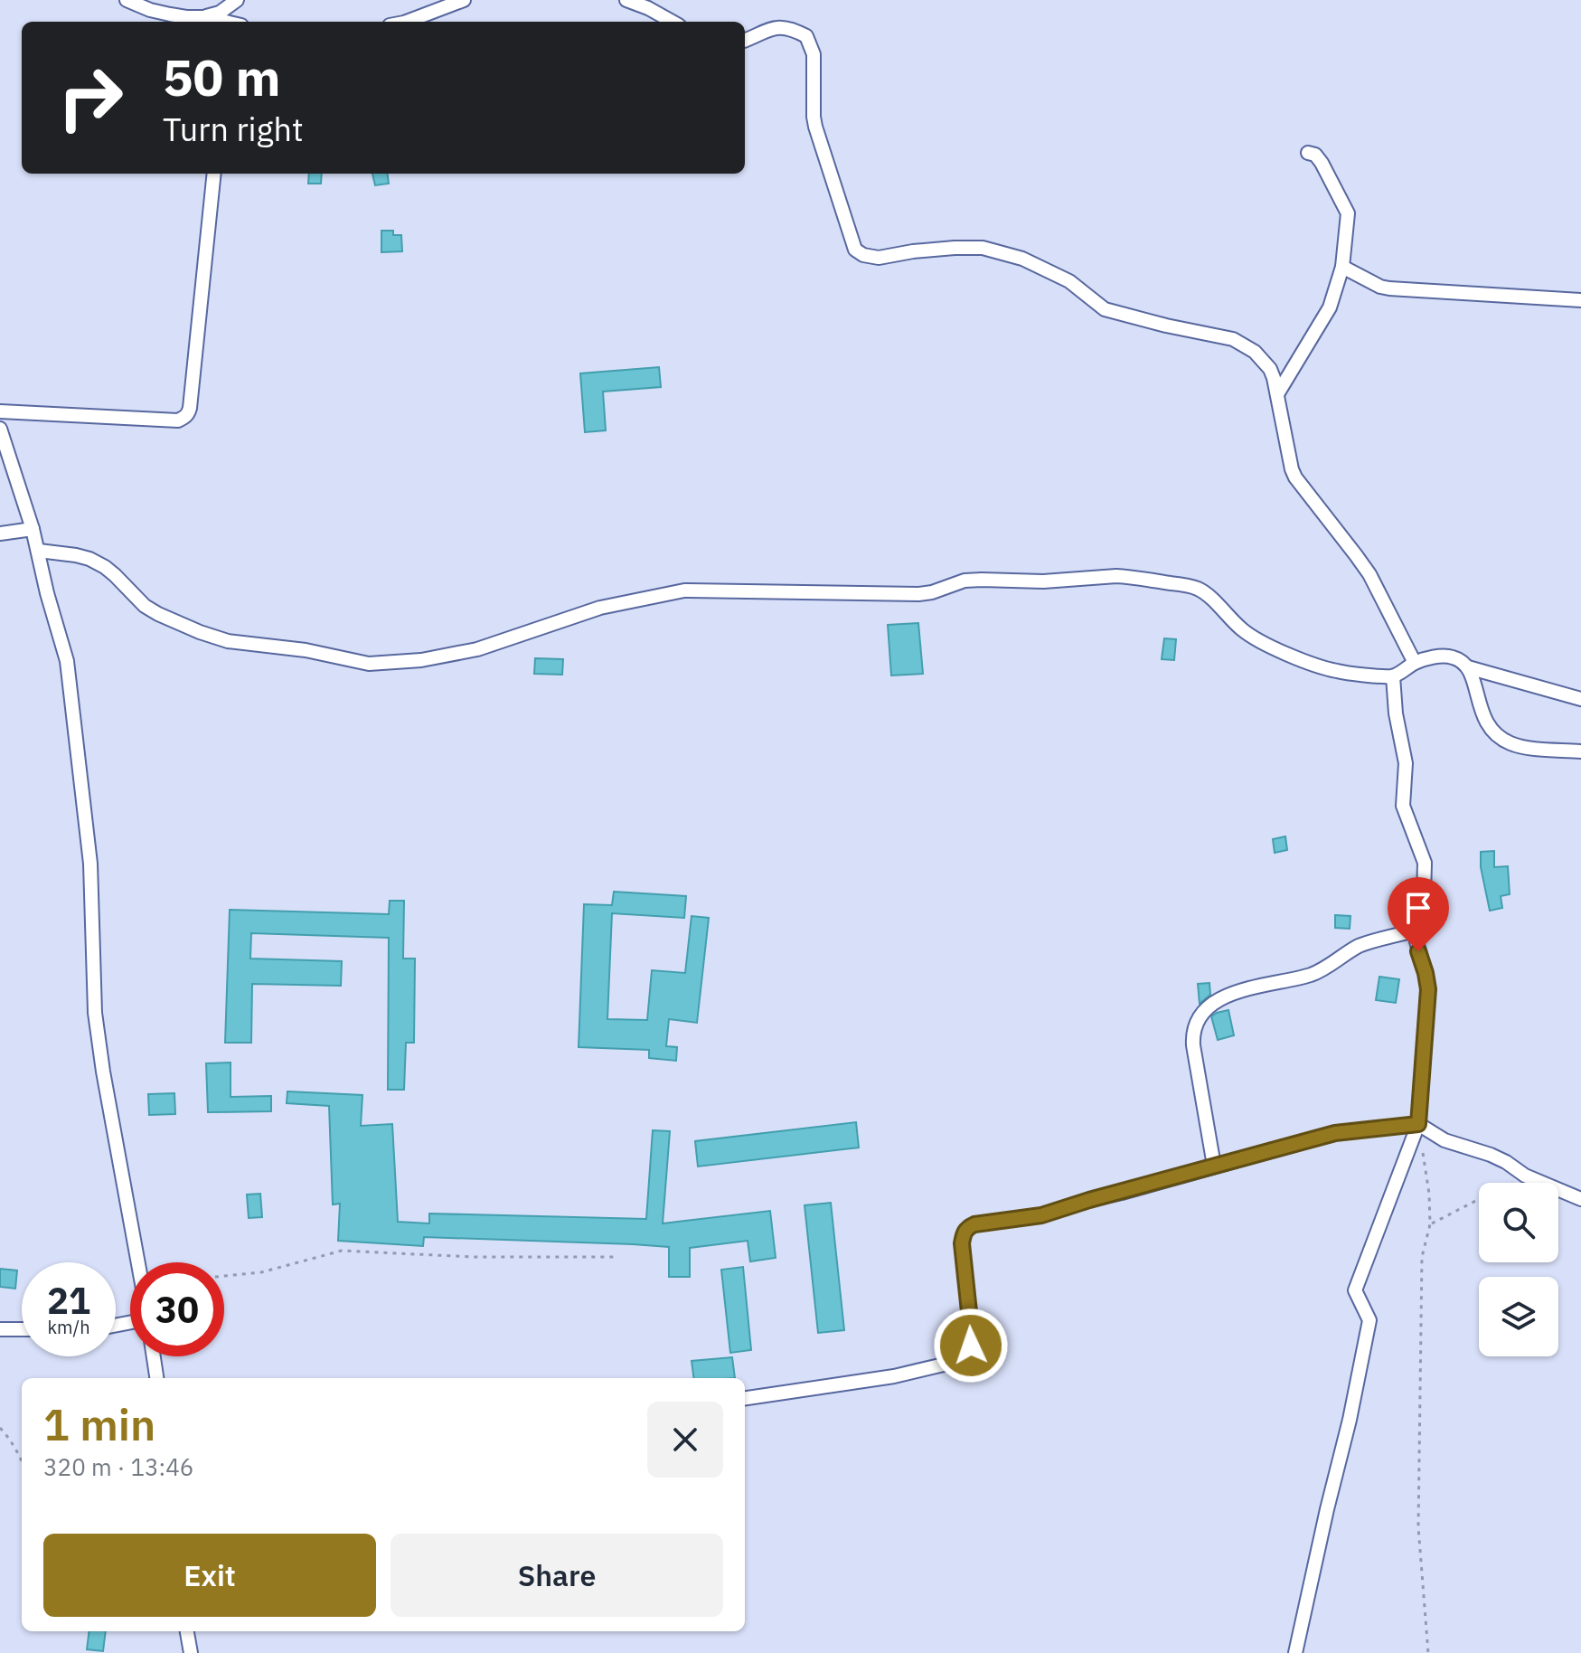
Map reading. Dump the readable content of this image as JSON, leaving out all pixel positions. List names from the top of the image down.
{
  "page": {
    "turn": ["50 m", "Turn right"],
    "speed": "21 km/h",
    "limit": "30",
    "heading": ["1 min", "320 m · 13:46"],
    "buttons": ["Exit", "Share"]
  }
}
